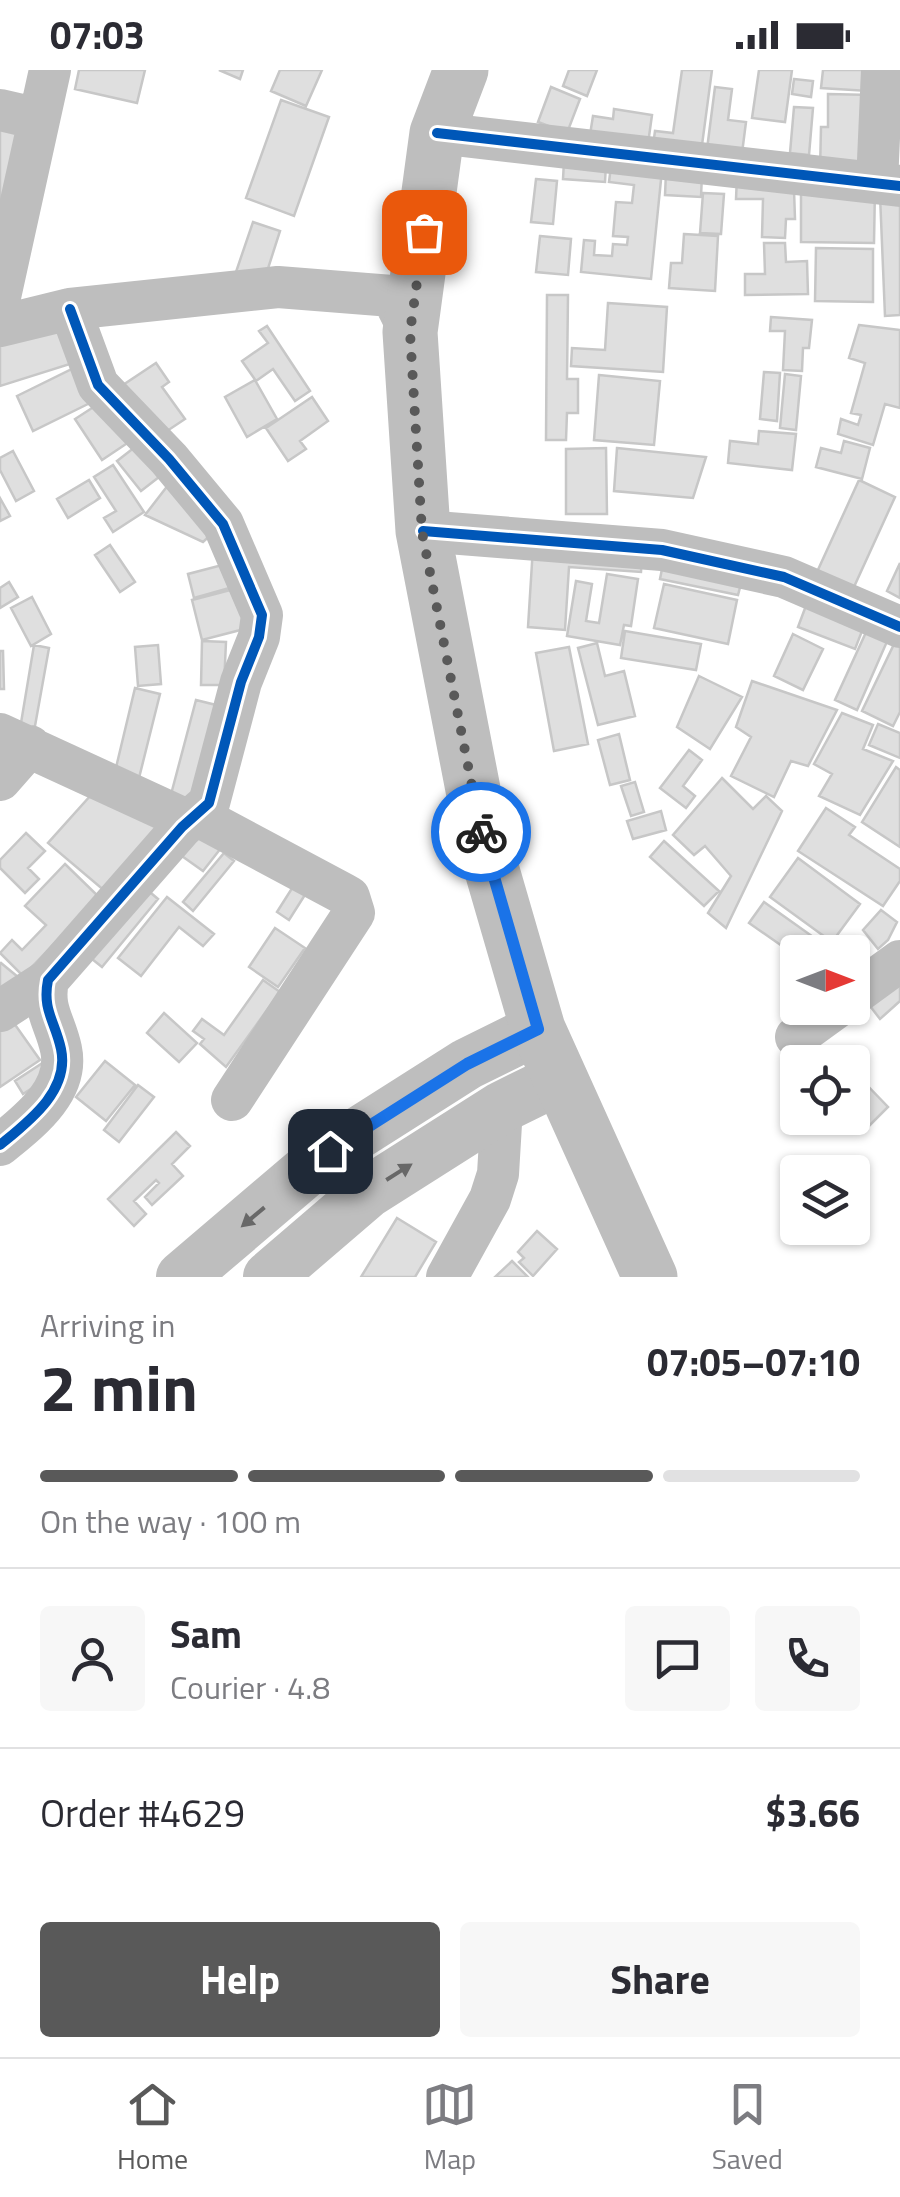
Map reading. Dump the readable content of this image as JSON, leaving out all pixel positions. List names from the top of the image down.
{
  "north": "right",
  "page": {
    "status": "07:03",
    "heading": ["2 min", "Arriving in", "07:05–07:10"],
    "panel": [
      "Sam",
      "Courier · 4.8",
      "Order #4629",
      "$3.66"
    ],
    "bar": "On the way · 100 m",
    "buttons": ["Help", "Share"],
    "tabs": ["Home", "Map", "Saved"]
  }
}
